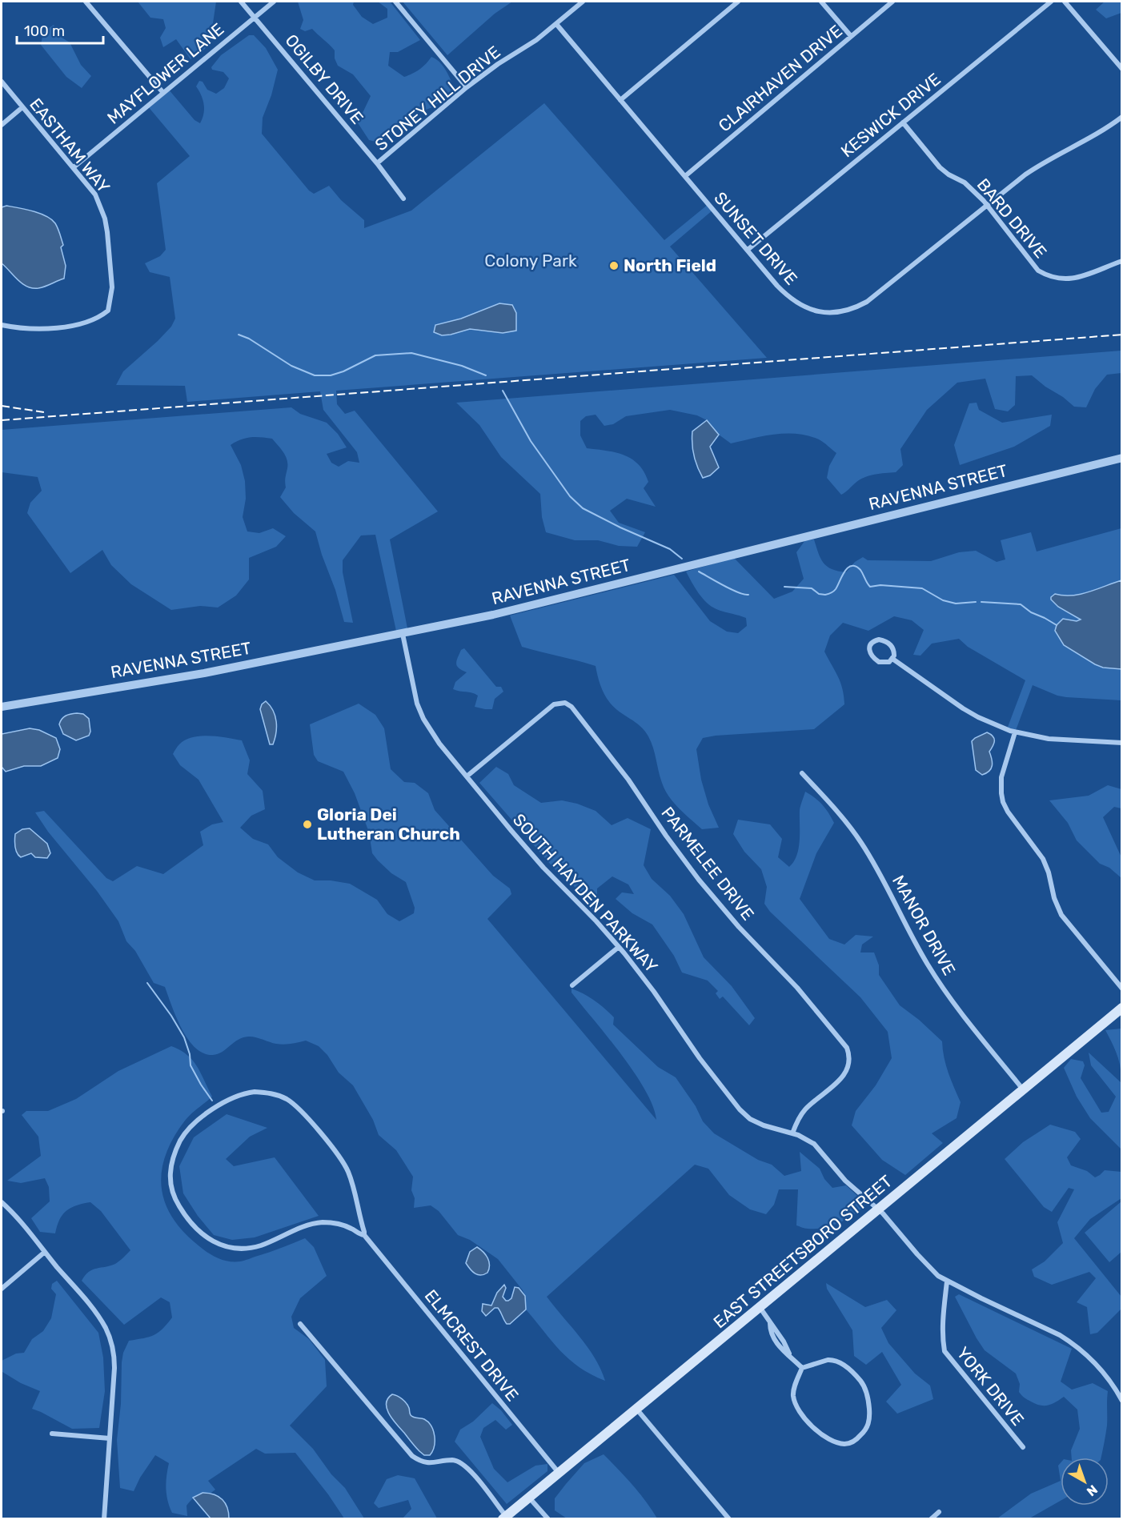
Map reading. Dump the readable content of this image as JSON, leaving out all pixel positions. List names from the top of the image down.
{
  "streets": {
    "main road": ["EAST STREETSBORO STREET"],
    "street": [
      "MAYFLOWER LANE",
      "CLAIRHAVEN DRIVE",
      "OGILBY DRIVE",
      "STONEY HILL DRIVE",
      "KESWICK DRIVE",
      "EASTHAM WAY",
      "BARD DRIVE",
      "SUNSET DRIVE",
      "RAVENNA STREET",
      "PARMELEE DRIVE",
      "SOUTH HAYDEN PARKWAY",
      "MANOR DRIVE",
      "ELMCREST DRIVE",
      "YORK DRIVE"
    ]
  },
  "crossings": [
    ["MAYFLOWER LANE", "OGILBY DRIVE"],
    ["MAYFLOWER LANE", "EASTHAM WAY"],
    ["CLAIRHAVEN DRIVE", "SUNSET DRIVE"],
    ["OGILBY DRIVE", "STONEY HILL DRIVE"],
    ["STONEY HILL DRIVE", "SUNSET DRIVE"],
    ["KESWICK DRIVE", "BARD DRIVE"],
    ["KESWICK DRIVE", "SUNSET DRIVE"],
    ["BARD DRIVE", "SUNSET DRIVE"],
    ["RAVENNA STREET", "SOUTH HAYDEN PARKWAY"],
    ["PARMELEE DRIVE", "SOUTH HAYDEN PARKWAY"],
    ["SOUTH HAYDEN PARKWAY", "EAST STREETSBORO STREET"],
    ["SOUTH HAYDEN PARKWAY", "YORK DRIVE"],
    ["MANOR DRIVE", "EAST STREETSBORO STREET"],
    ["EAST STREETSBORO STREET", "ELMCREST DRIVE"]
  ],
  "parks": ["Colony Park"],
  "places": ["North Field", "Gloria Dei Lutheran Church"],
  "scale_bar": "100 m",
  "north": "bottom right"
}
